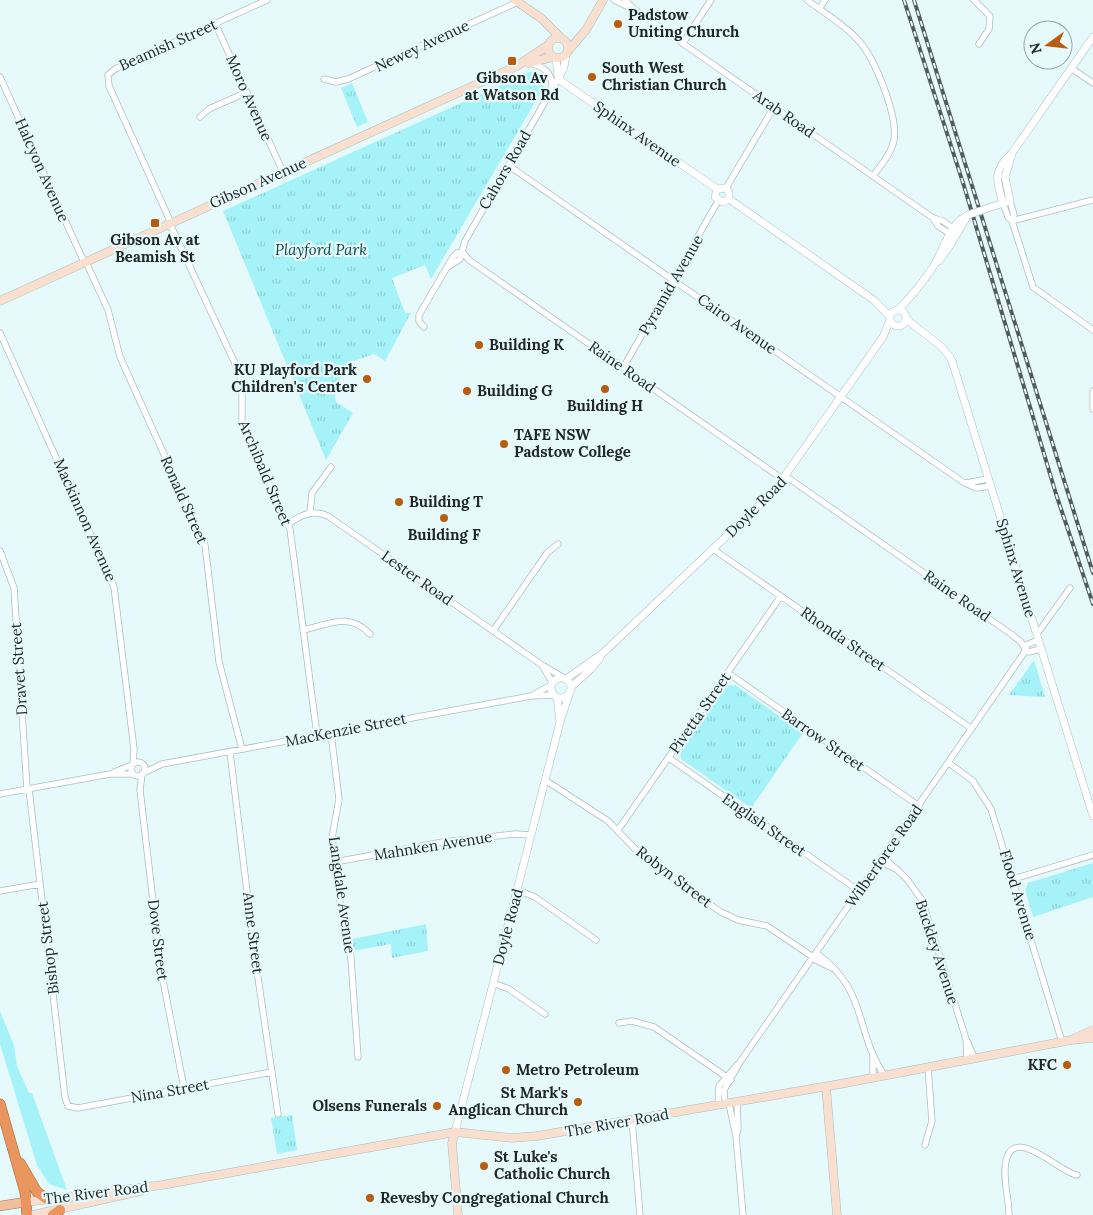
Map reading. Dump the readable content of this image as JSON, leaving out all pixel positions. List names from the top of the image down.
{
  "streets": {
    "main road": ["Cahors Road", "Gibson Avenue", "The River Road"],
    "street": [
      "Beamish Street",
      "Newey Avenue",
      "Moro Avenue",
      "Arab Road",
      "Sphinx Avenue",
      "Halcyon Avenue",
      "Pyramid Avenue",
      "Cairo Avenue",
      "Raine Road",
      "Archibald Street",
      "Ronald Street",
      "Doyle Road",
      "Mackinnon Avenue",
      "Lester Road",
      "Rhonda Street",
      "Dravet Street",
      "Pivetta Street",
      "MacKenzie Street",
      "Barrow Street",
      "English Street",
      "Mahnken Avenue",
      "Wilberforce Road",
      "Robyn Street",
      "Langdale Avenue",
      "Flood Avenue",
      "Anne Street",
      "Dove Street",
      "Bishop Street",
      "Buckley Avenue",
      "Nina Street"
    ]
  },
  "crossings": [
    ["Beamish Street", "Moro Avenue"],
    ["Beamish Street", "Gibson Avenue"],
    ["Beamish Street", "Archibald Street"],
    ["Moro Avenue", "Gibson Avenue"],
    ["Sphinx Avenue", "Cahors Road"],
    ["Sphinx Avenue", "Pyramid Avenue"],
    ["Sphinx Avenue", "Cairo Avenue"],
    ["Sphinx Avenue", "Doyle Road"],
    ["Sphinx Avenue", "Wilberforce Road"],
    ["Halcyon Avenue", "Gibson Avenue"],
    ["Halcyon Avenue", "Ronald Street"],
    ["Cahors Road", "Gibson Avenue"],
    ["Cahors Road", "Cairo Avenue"],
    ["Cahors Road", "Raine Road"],
    ["Gibson Avenue", "Archibald Street"],
    ["Gibson Avenue", "Ronald Street"],
    ["Pyramid Avenue", "Cairo Avenue"],
    ["Pyramid Avenue", "Raine Road"],
    ["Cairo Avenue", "Doyle Road"],
    ["Raine Road", "Doyle Road"],
    ["Raine Road", "Wilberforce Road"],
    ["Archibald Street", "MacKenzie Street"],
    ["Ronald Street", "MacKenzie Street"],
    ["Doyle Road", "Lester Road"],
    ["Doyle Road", "Rhonda Street"],
    ["Doyle Road", "MacKenzie Street"],
    ["Doyle Road", "Mahnken Avenue"],
    ["Doyle Road", "Robyn Street"],
    ["Doyle Road", "The River Road"],
    ["Mackinnon Avenue", "MacKenzie Street"],
    ["Mackinnon Avenue", "Dove Street"],
    ["Lester Road", "MacKenzie Street"],
    ["Rhonda Street", "Pivetta Street"],
    ["Rhonda Street", "Wilberforce Road"],
    ["Dravet Street", "Bishop Street"],
    ["Pivetta Street", "Barrow Street"],
    ["Pivetta Street", "English Street"],
    ["Pivetta Street", "Robyn Street"],
    ["MacKenzie Street", "Langdale Avenue"],
    ["MacKenzie Street", "Anne Street"],
    ["MacKenzie Street", "Dove Street"],
    ["Barrow Street", "Wilberforce Road"],
    ["English Street", "Wilberforce Road"],
    ["Mahnken Avenue", "Langdale Avenue"],
    ["Wilberforce Road", "Robyn Street"],
    ["Wilberforce Road", "Flood Avenue"],
    ["Wilberforce Road", "Buckley Avenue"],
    ["Wilberforce Road", "The River Road"],
    ["Flood Avenue", "The River Road"],
    ["Anne Street", "Nina Street"],
    ["Dove Street", "Nina Street"],
    ["Bishop Street", "Nina Street"],
    ["Buckley Avenue", "The River Road"]
  ],
  "parks": ["Playford Park"],
  "places": {
    "other": [
      "Padstow Uniting Church",
      "South West Christian Church",
      "Building K",
      "KU Playford Park Children's Center",
      "Building H",
      "Building G",
      "TAFE NSW Padstow College",
      "Building T",
      "Building F",
      "KFC",
      "Metro Petroleum",
      "St Mark's Anglican Church",
      "Olsens Funerals",
      "St Luke's Catholic Church",
      "Revesby Congregational Church"
    ],
    "transit": ["Gibson Av at Watson Rd", "Gibson Av at Beamish St"]
  },
  "north": "left"
}
